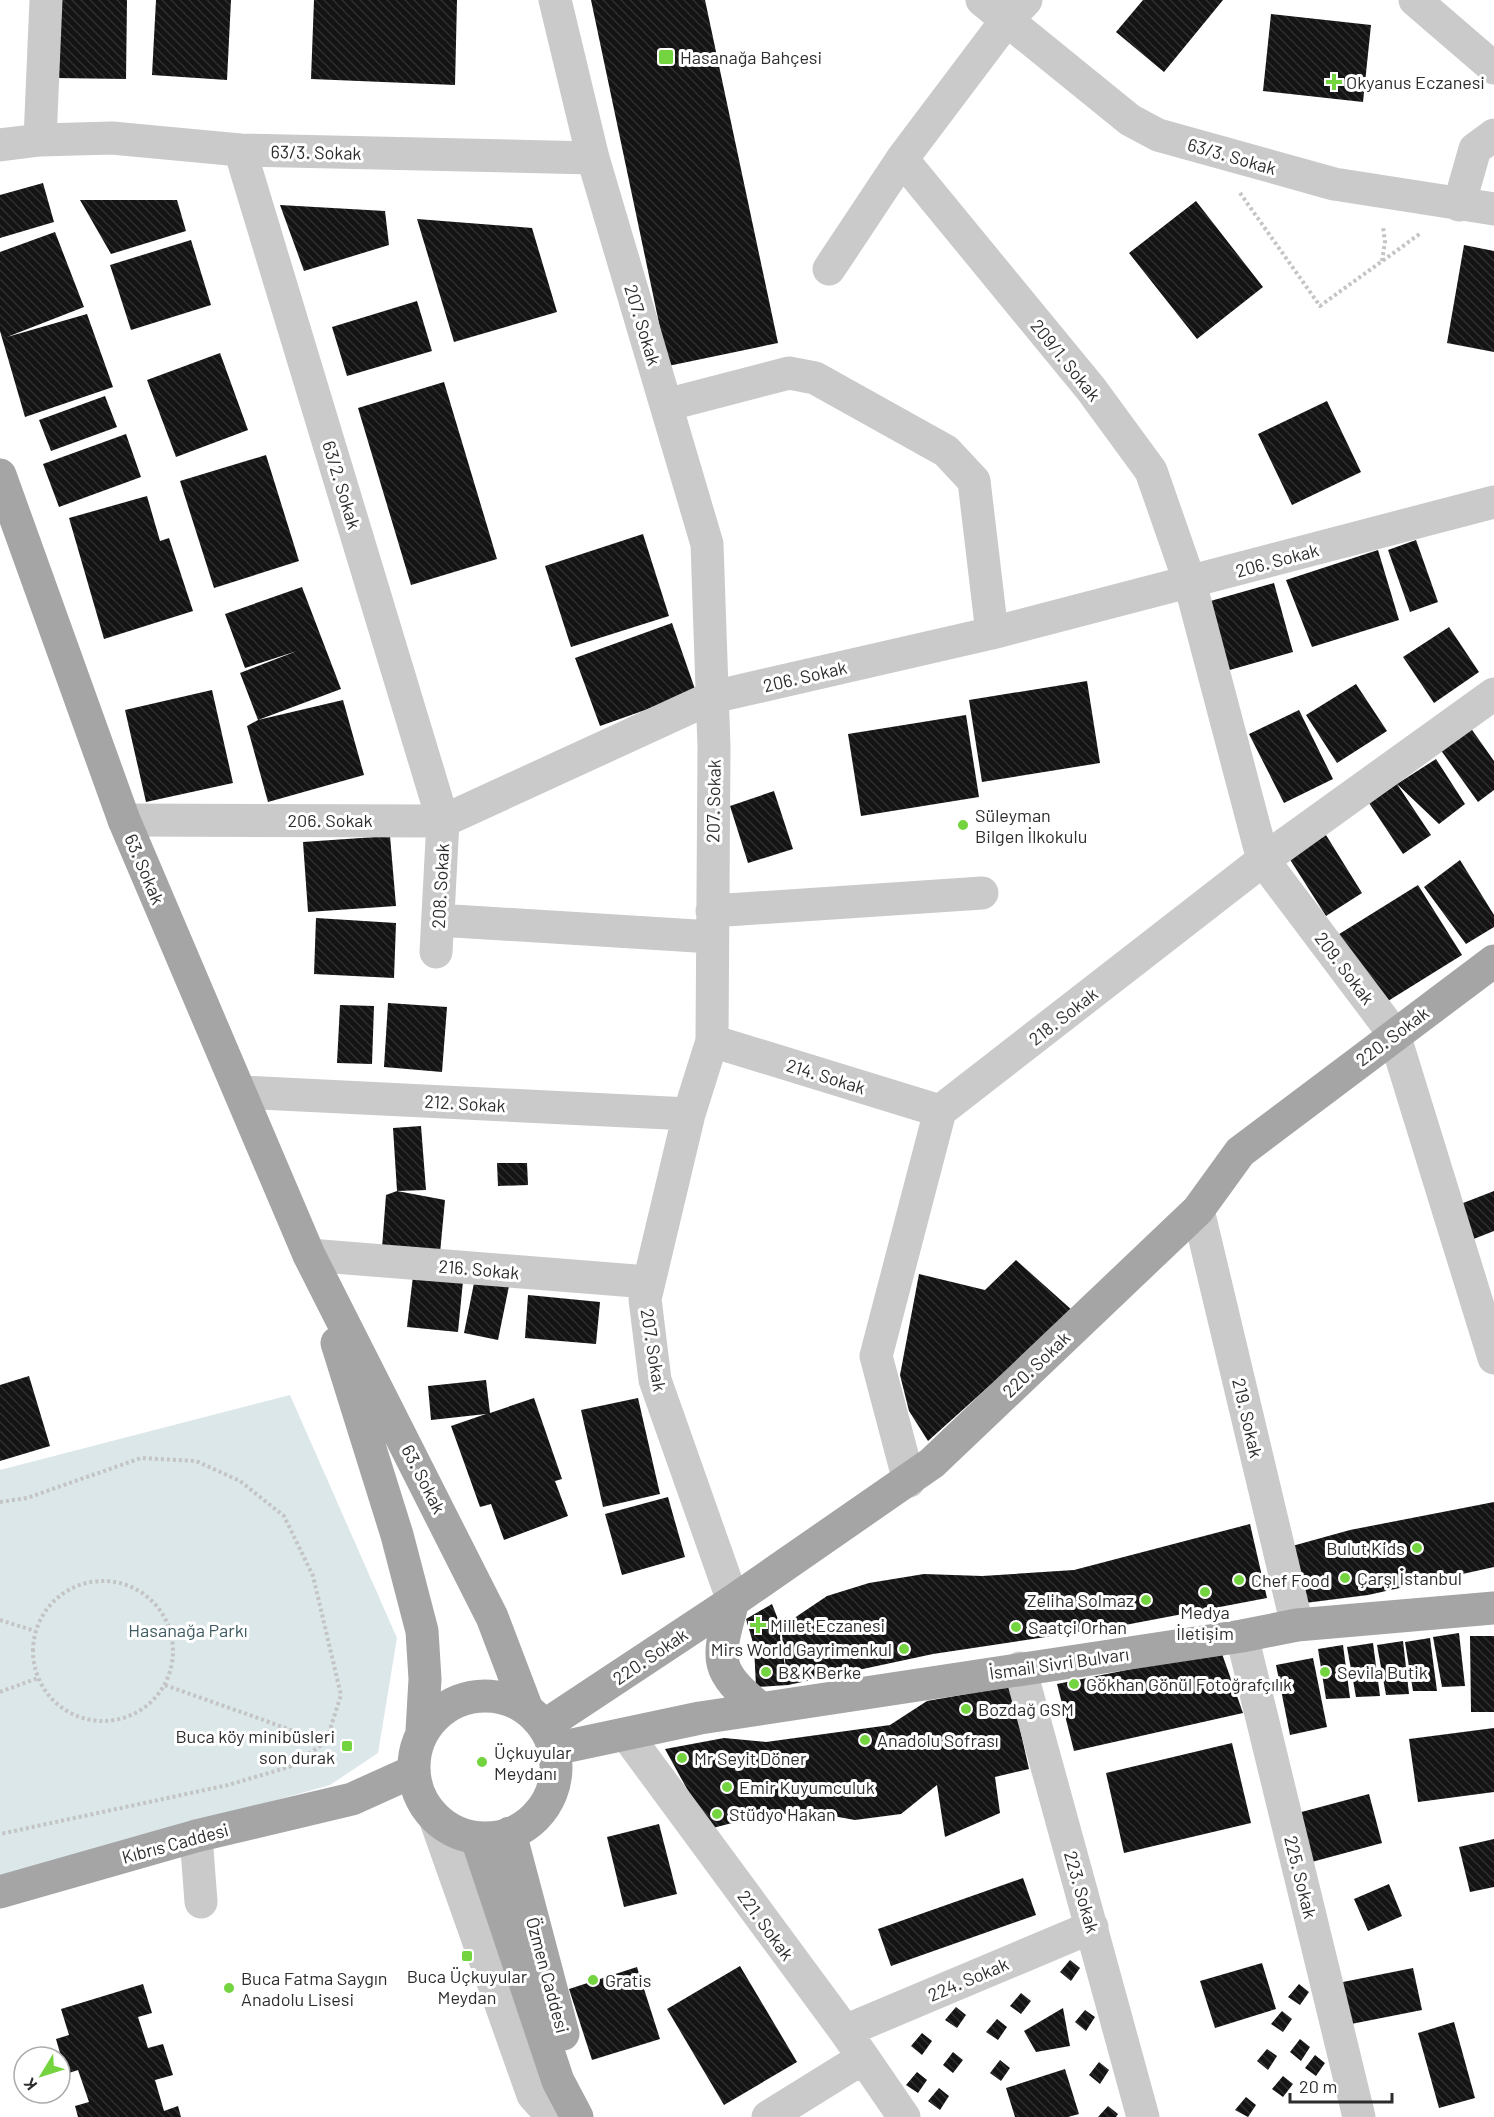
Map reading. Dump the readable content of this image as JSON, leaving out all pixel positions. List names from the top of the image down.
{
  "streets": {
    "main road": [
      "63. Sokak",
      "220. Sokak",
      "İsmail Sivri Bulvarı",
      "Kıbrıs Caddesi",
      "Özmen Caddesi"
    ],
    "street": [
      "63/3. Sokak",
      "207. Sokak",
      "209/1. Sokak",
      "63/2. Sokak",
      "206. Sokak",
      "208. Sokak",
      "209. Sokak",
      "218. Sokak",
      "214. Sokak",
      "212. Sokak",
      "216. Sokak",
      "219. Sokak",
      "225. Sokak",
      "223. Sokak",
      "221. Sokak",
      "224. Sokak"
    ]
  },
  "crossings": [
    ["63/3. Sokak", "207. Sokak"],
    ["63/3. Sokak", "63/2. Sokak"],
    ["207. Sokak", "206. Sokak"],
    ["207. Sokak", "208. Sokak"],
    ["207. Sokak", "220. Sokak"],
    ["207. Sokak", "214. Sokak"],
    ["207. Sokak", "212. Sokak"],
    ["207. Sokak", "216. Sokak"],
    ["209/1. Sokak", "206. Sokak"],
    ["209/1. Sokak", "209. Sokak"],
    ["63/2. Sokak", "206. Sokak"],
    ["63/2. Sokak", "208. Sokak"],
    ["206. Sokak", "63. Sokak"],
    ["206. Sokak", "208. Sokak"],
    ["206. Sokak", "209. Sokak"],
    ["63. Sokak", "220. Sokak"],
    ["63. Sokak", "212. Sokak"],
    ["63. Sokak", "216. Sokak"],
    ["63. Sokak", "İsmail Sivri Bulvarı"],
    ["63. Sokak", "Kıbrıs Caddesi"],
    ["63. Sokak", "Özmen Caddesi"],
    ["209. Sokak", "218. Sokak"],
    ["209. Sokak", "220. Sokak"],
    ["218. Sokak", "214. Sokak"],
    ["220. Sokak", "219. Sokak"],
    ["220. Sokak", "İsmail Sivri Bulvarı"],
    ["220. Sokak", "Kıbrıs Caddesi"],
    ["220. Sokak", "Özmen Caddesi"],
    ["219. Sokak", "İsmail Sivri Bulvarı"],
    ["İsmail Sivri Bulvarı", "Kıbrıs Caddesi"],
    ["İsmail Sivri Bulvarı", "225. Sokak"],
    ["İsmail Sivri Bulvarı", "223. Sokak"],
    ["İsmail Sivri Bulvarı", "221. Sokak"],
    ["İsmail Sivri Bulvarı", "Özmen Caddesi"],
    ["Kıbrıs Caddesi", "Özmen Caddesi"],
    ["223. Sokak", "224. Sokak"],
    ["221. Sokak", "224. Sokak"]
  ],
  "parks": ["Hasanağa Parkı"],
  "places": {
    "transit": ["Hasanağa Bahçesi", "Buca köy minibüsleri son durak", "Buca Üçkuyular Meydan"],
    "health": ["Okyanus Eczanesi", "Millet Eczanesi"],
    "other": [
      "Süleyman Bilgen İlkokulu",
      "Bulut Kids",
      "Çarşı İstanbul",
      "Chef Food",
      "Medya İletişim",
      "Zeliha Solmaz",
      "Saatçi Orhan",
      "Mirs World Gayrimenkul",
      "B&K Berke",
      "Sevila Butik",
      "Gökhan Gönül Fotoğrafçılık",
      "Bozdağ GSM",
      "Anadolu Sofrası",
      "Mr Seyit Döner",
      "Üçkuyular Meydanı",
      "Emir Kuyumculuk",
      "Stüdyo Hakan",
      "Gratis",
      "Buca Fatma Saygın Anadolu Lisesi"
    ]
  },
  "scale_bar": "20 m",
  "north": "bottom left"
}
